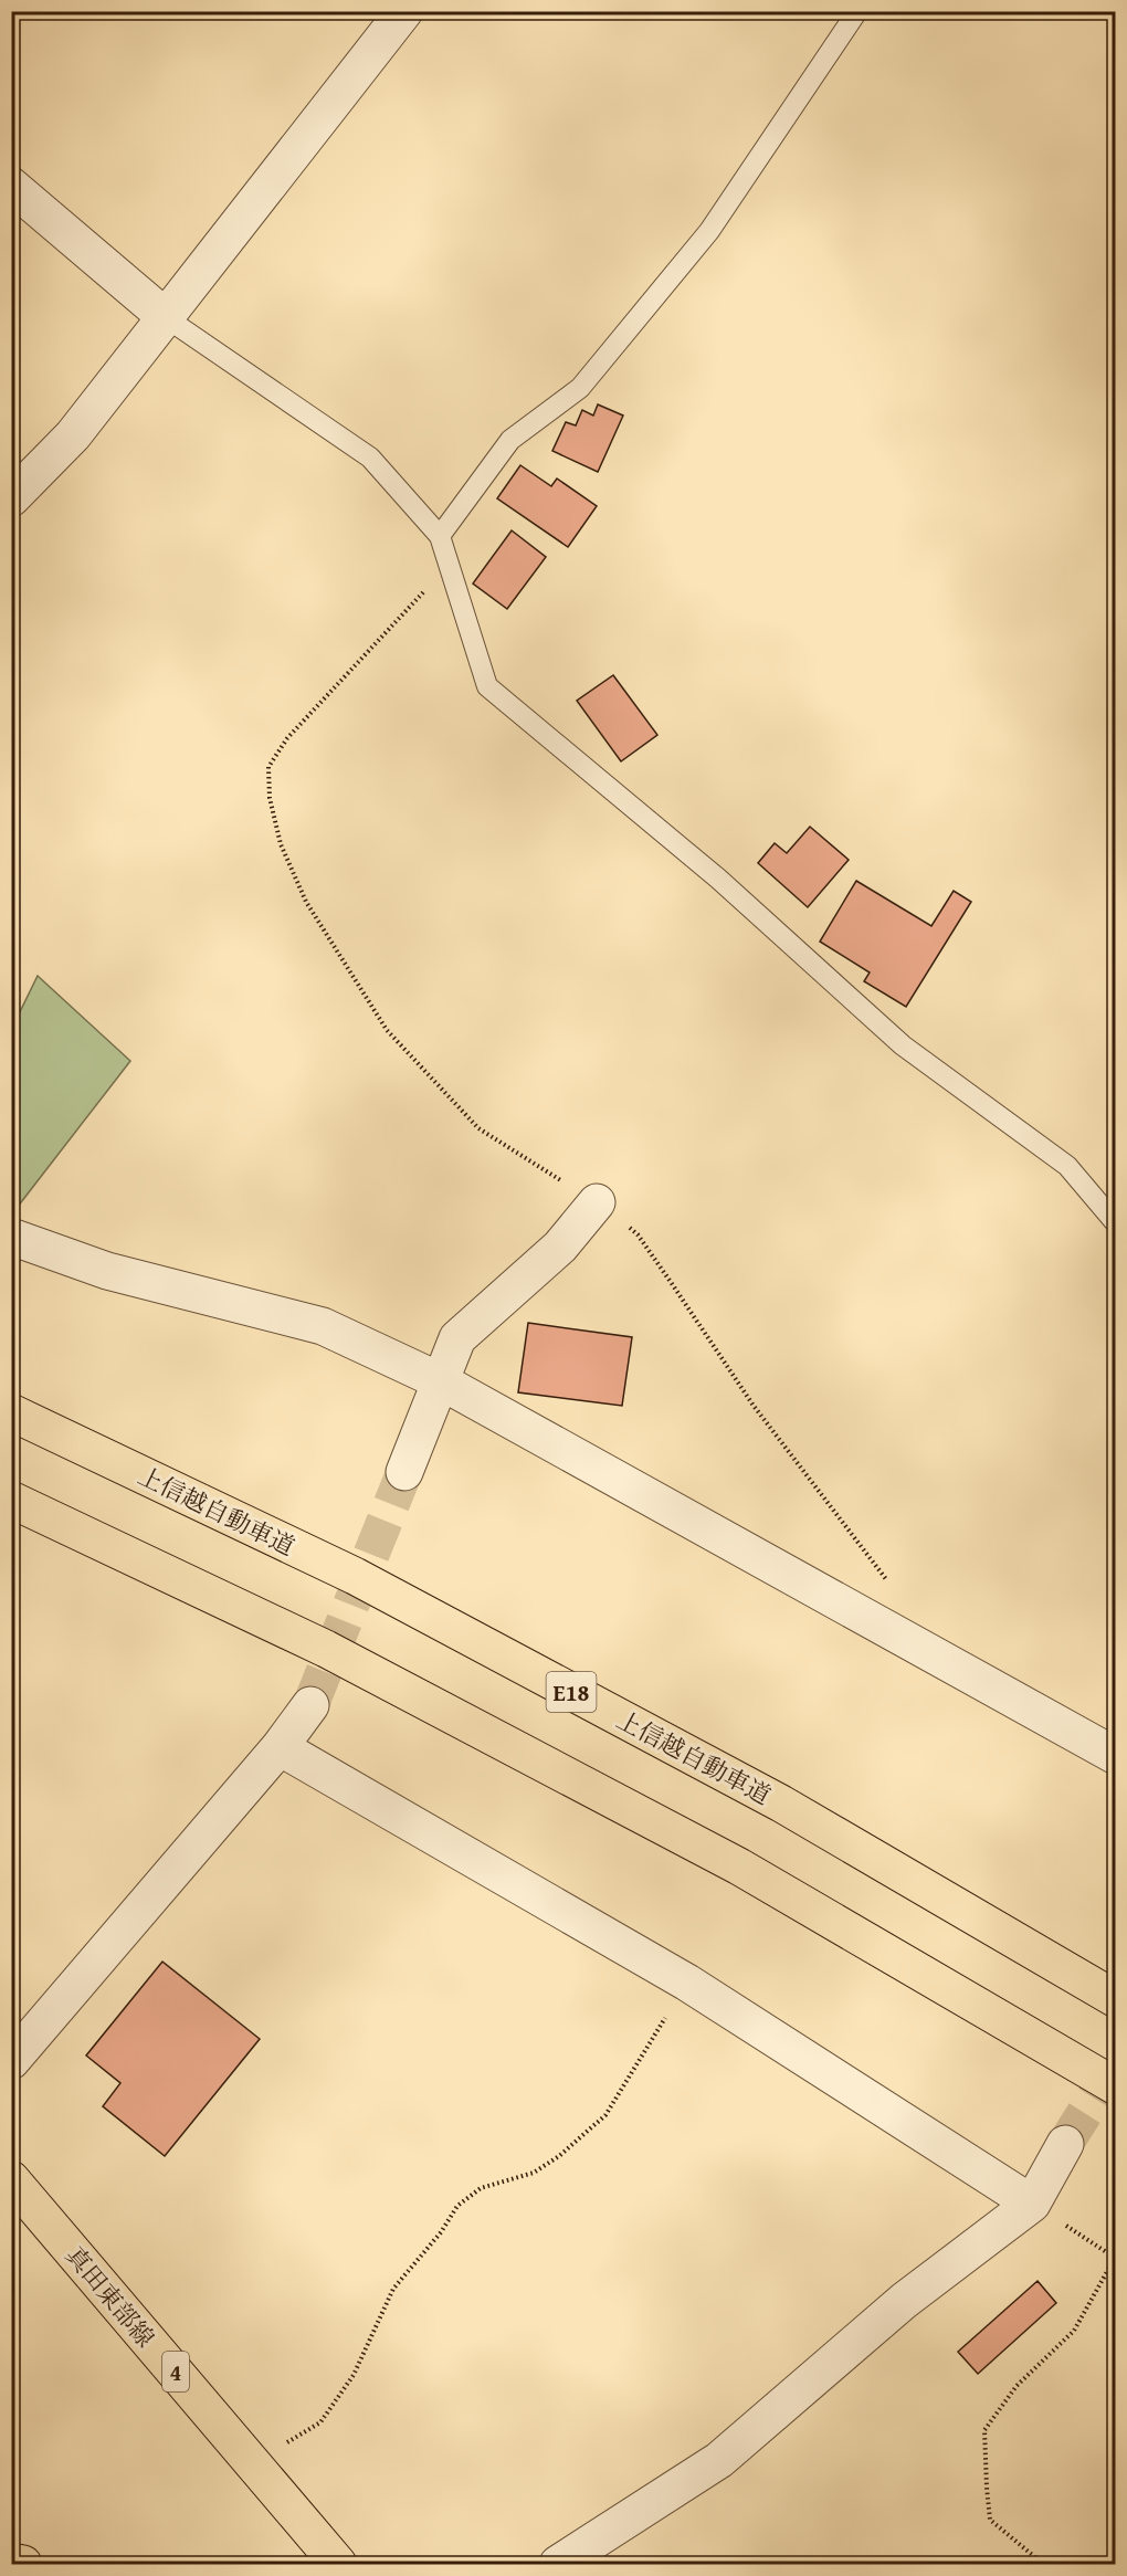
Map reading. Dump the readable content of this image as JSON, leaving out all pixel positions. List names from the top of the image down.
{
  "streets": {
    "main road": [
      "上信越自動車道",
      "E18",
      "真田東部線",
      "4"
    ]
  }
}
